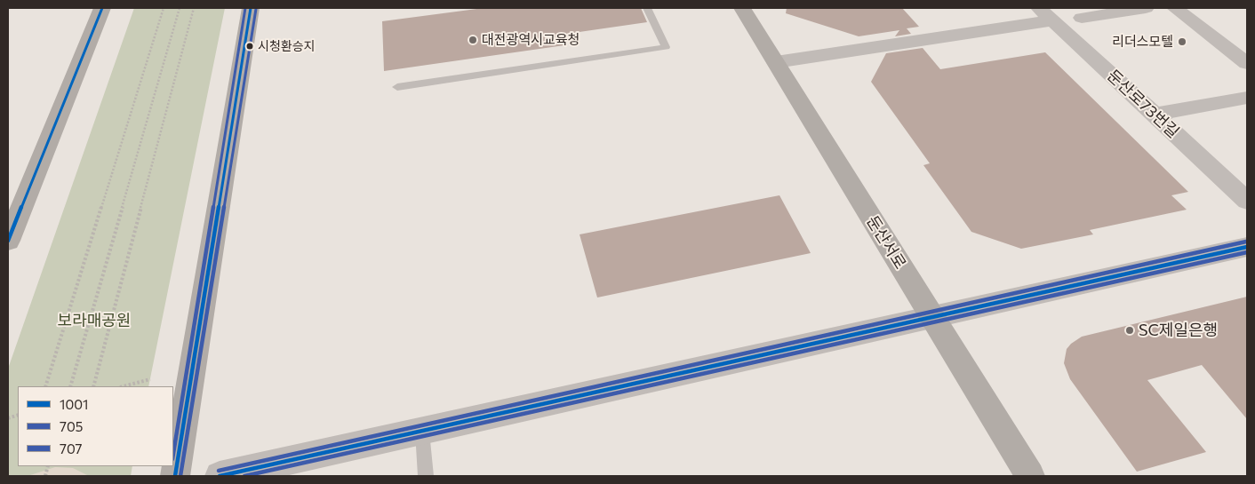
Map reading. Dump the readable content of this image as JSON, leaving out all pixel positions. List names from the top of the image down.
{
  "streets": {
    "street": ["둔산로73번길", "둔산서로"]
  },
  "parks": ["보라매공원"],
  "places": [
    "대전광역시교육청",
    "리더스모텔",
    "시청환승지",
    "SC제일은행"
  ],
  "lines": ["transit line 1001", "transit line 707", "transit line 705"],
  "legend": ["1001", "705", "707"]
}
